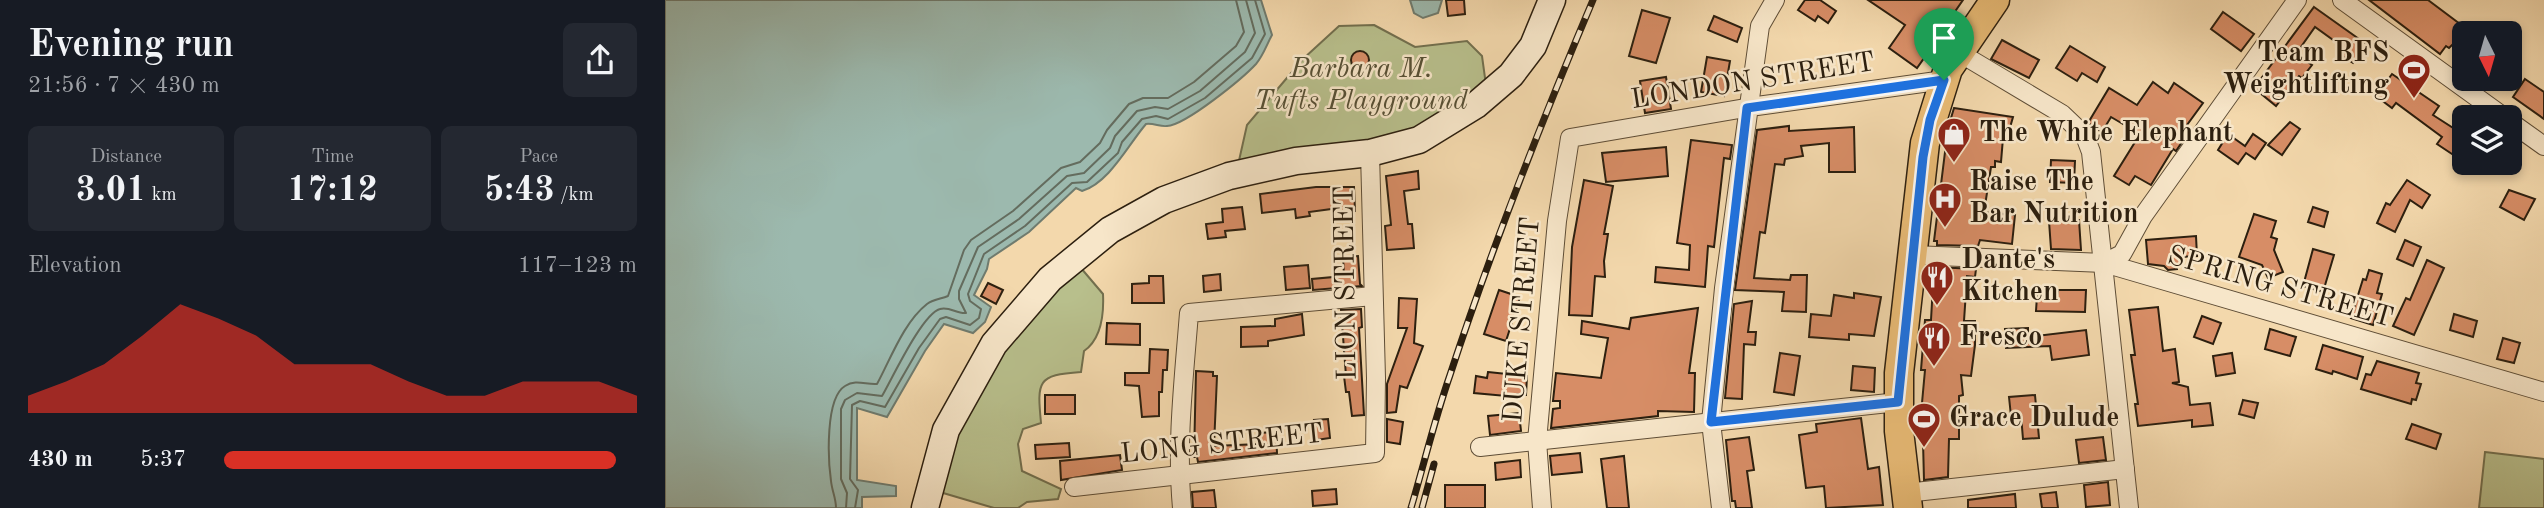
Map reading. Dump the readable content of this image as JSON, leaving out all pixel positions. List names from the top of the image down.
{
  "streets": {
    "street": [
      "LONDON STREET",
      "LION STREET",
      "SPRING STREET",
      "DUKE STREET",
      "LONG STREET"
    ]
  },
  "crossings": [
    ["LONDON STREET", "DUKE STREET"],
    ["LION STREET", "LONG STREET"]
  ],
  "parks": ["Barbara M. Tufts Playground"],
  "places": {
    "sports": ["Team BFS Weightlifting", "Grace Dulude"],
    "shop": ["The White Elephant"],
    "hospital": ["Raise The Bar Nutrition"],
    "restaurant": ["Dante's Kitchen", "Fresco"]
  },
  "north": "bottom",
  "page": {
    "heading": ["Evening run", "21:56 · 7 × 430 m"],
    "stats": [
      ["Distance", "3.01 km"],
      ["Time", "17:12"],
      ["Pace", "5:43 /km"]
    ],
    "chart": ["Elevation", "117–123 m"],
    "list": [
      {
        "name": "430 m",
        "note": "5:37"
      }
    ]
  }
}
